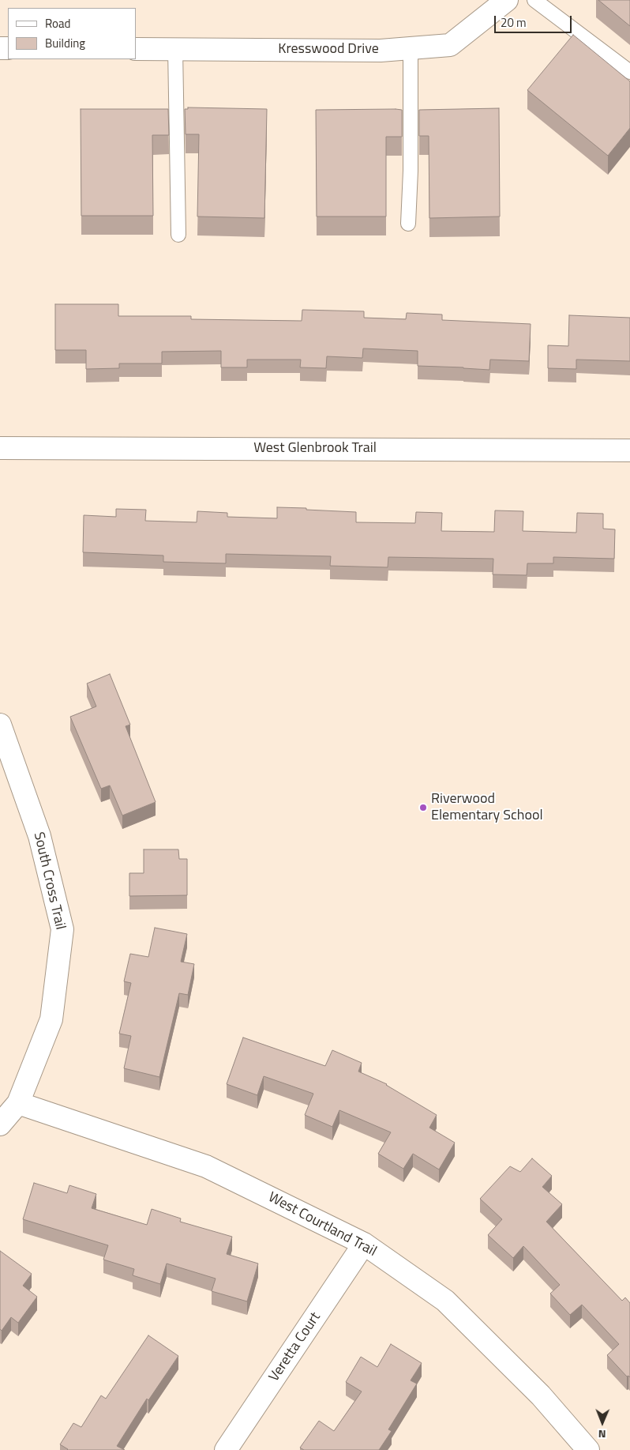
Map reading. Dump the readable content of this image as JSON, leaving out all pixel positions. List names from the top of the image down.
{
  "streets": {
    "street": [
      "Kresswood Drive",
      "West Glenbrook Trail",
      "South Cross Trail",
      "West Courtland Trail",
      "Veretta Court"
    ]
  },
  "crossings": [
    ["South Cross Trail", "West Courtland Trail"],
    ["West Courtland Trail", "Veretta Court"]
  ],
  "places": ["Riverwood Elementary School"],
  "legend": ["Road", "Building"],
  "scale_bar": "20 m",
  "north": "bottom"
}
